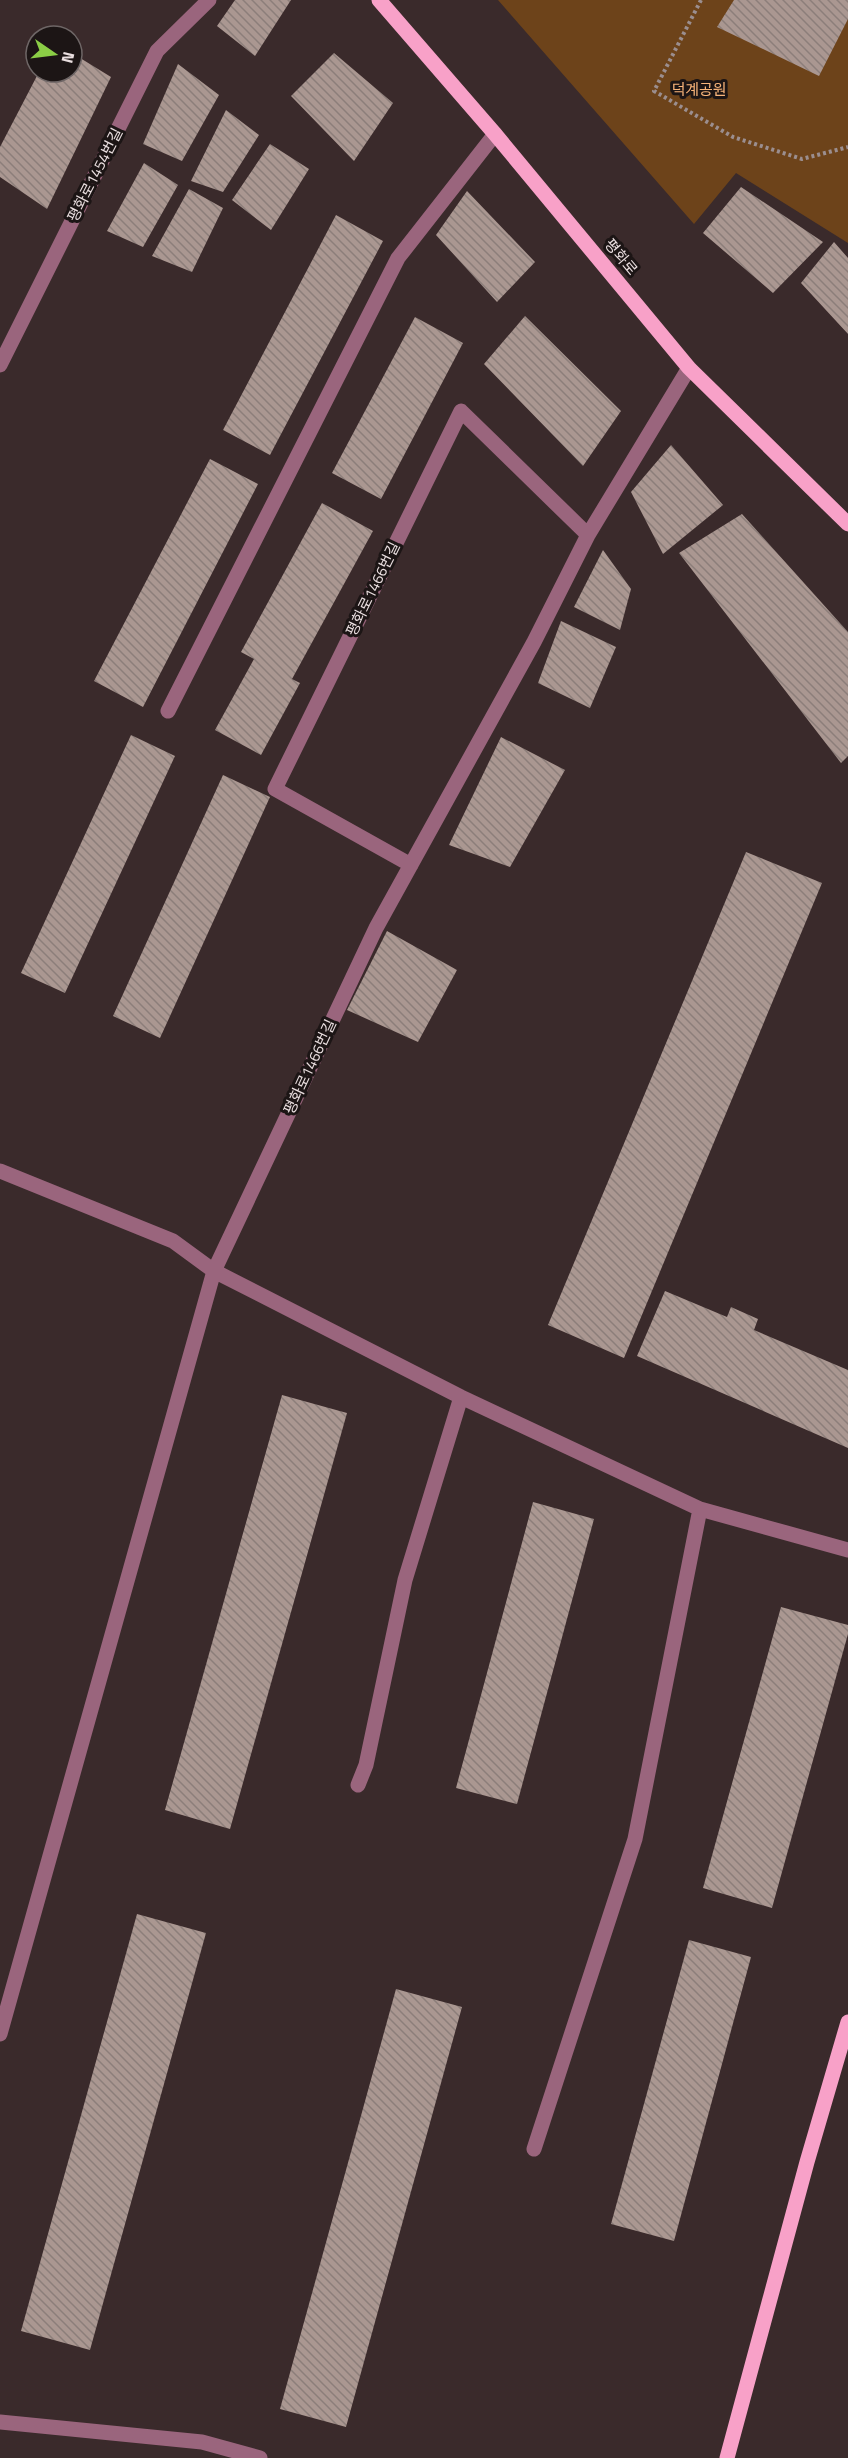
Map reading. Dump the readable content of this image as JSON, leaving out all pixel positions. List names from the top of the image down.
{
  "streets": {
    "main road": ["평화로"],
    "street": ["평화로1454번길", "평화로1466번길"]
  },
  "crossings": [
    ["평화로", "평화로1466번길"]
  ],
  "parks": ["덕계공원"],
  "north": "right"
}
